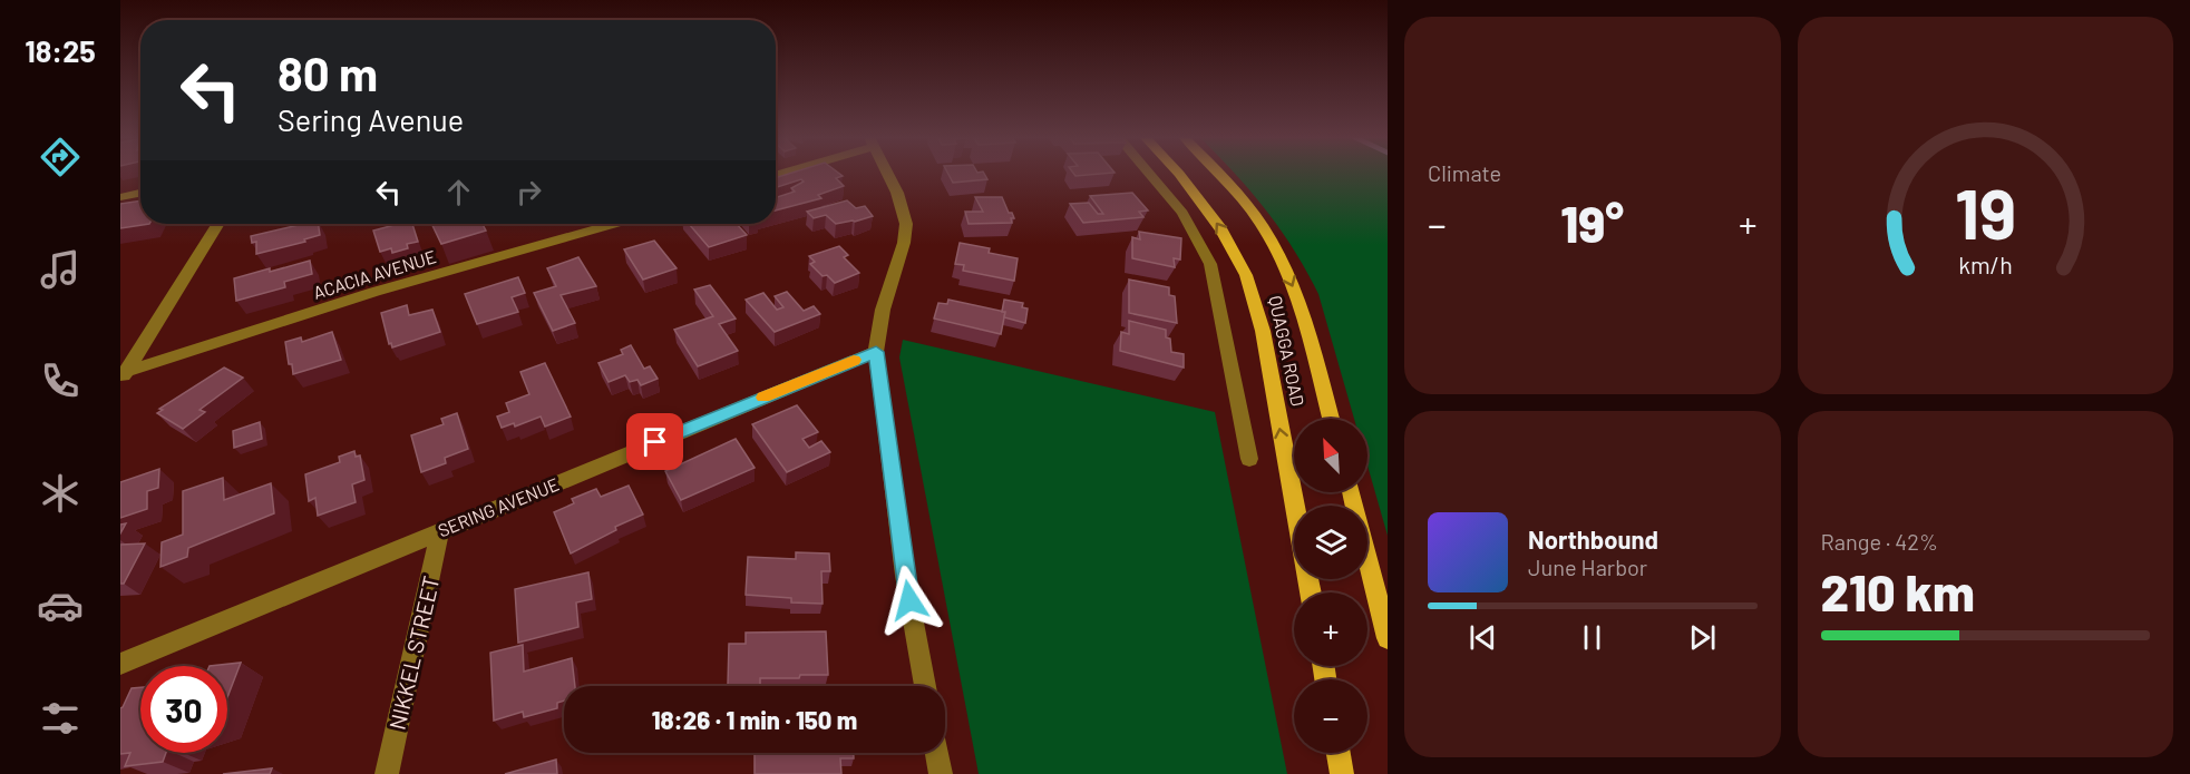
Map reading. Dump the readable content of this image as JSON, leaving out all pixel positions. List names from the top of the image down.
{
  "streets": {
    "main road": ["QUAGGA ROAD"],
    "street": ["ACACIA AVENUE", "SERING AVENUE", "NIKKEL STREET"]
  },
  "crossings": [
    ["SERING AVENUE", "NIKKEL STREET"]
  ],
  "north": "top left",
  "page": {
    "tabs": "18:25",
    "tile": [
      "Climate",
      ["Range · 42%", "210 km"]
    ],
    "turn": ["80 m", "Sering Avenue"],
    "heat": ["−", "19°", "+"],
    "map_buttons": ["+", "−"],
    "song": ["Northbound", "June Harbor"],
    "limit": "30",
    "trip": "18:26 · 1 min · 150 m",
    "gauge": ["19", "km/h"]
  }
}
